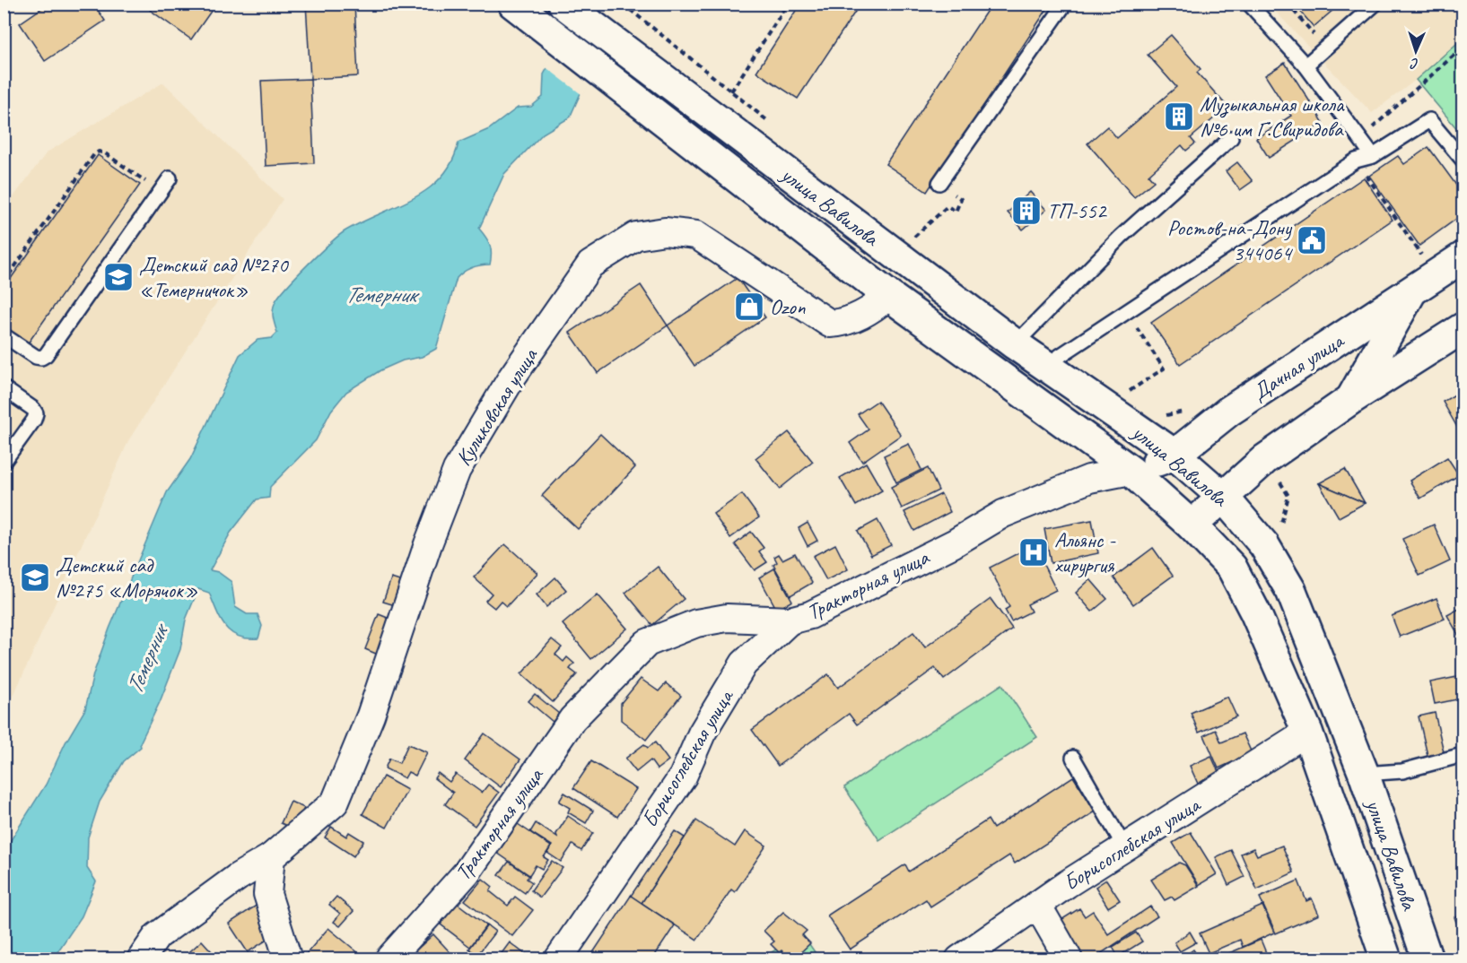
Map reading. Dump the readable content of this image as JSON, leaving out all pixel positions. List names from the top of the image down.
{
  "streets": {
    "main road": ["улица Вавилова", "Дачная улица"],
    "street": ["Куликовская улица", "Тракторная улица", "Борисоглебская улица"]
  },
  "crossings": [
    ["улица Вавилова", "Дачная улица"],
    ["улица Вавилова", "Куликовская улица"],
    ["улица Вавилова", "Тракторная улица"],
    ["улица Вавилова", "Борисоглебская улица"],
    ["Дачная улица", "Тракторная улица"],
    ["Тракторная улица", "Борисоглебская улица"]
  ],
  "water": ["Темерник"],
  "places": {
    "building": ["Музыкальная школа №6 им Г.Свиридова", "ТП-552"],
    "public building": ["Ростов-на-Дону 344064"],
    "school or university": ["Детский сад №270 «Темерничок»", "Детский сад №275 «Морячок»"],
    "shop": ["Ozon"],
    "hospital": ["Альянс - хирургия"]
  },
  "north": "bottom"
}
